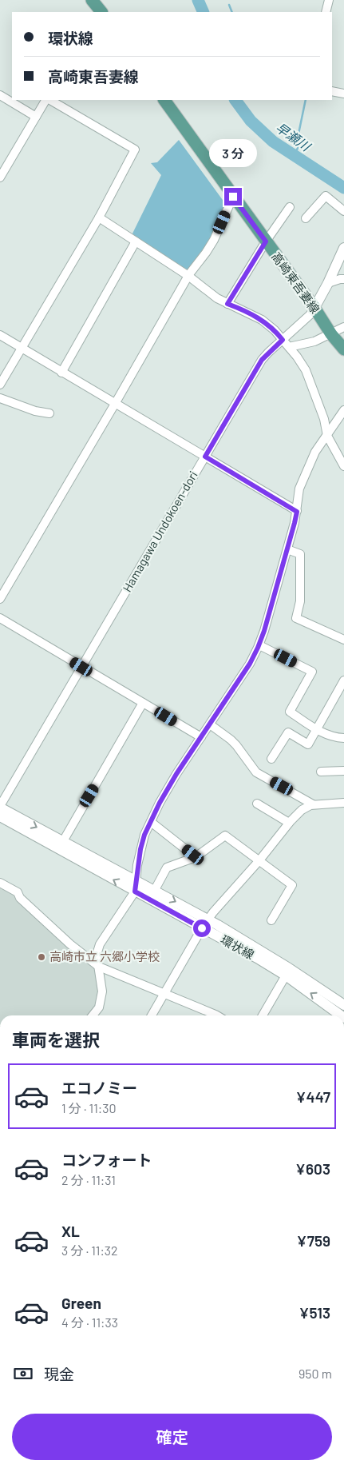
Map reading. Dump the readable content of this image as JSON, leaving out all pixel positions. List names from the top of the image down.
{
  "streets": {
    "main road": ["高崎東吾妻線"],
    "street": ["Hamagawa Undokoen-dori", "環状線"]
  },
  "crossings": [
    ["高崎東吾妻線", "Hamagawa Undokoen-dori"],
    ["Hamagawa Undokoen-dori", "環状線"]
  ],
  "water": ["早瀬川"],
  "places": ["高崎市立 六郷小学校"],
  "page": {
    "banner": ["環状線", "高崎東吾妻線"],
    "bubble": "3 分",
    "heading": "車両を選択",
    "list": [
      {
        "name": "エコノミー",
        "note": "1 分 · 11:30",
        "value": "¥447"
      },
      {
        "name": "コンフォート",
        "note": "2 分 · 11:31",
        "value": "¥603"
      },
      {
        "name": "XL",
        "note": "3 分 · 11:32",
        "value": "¥759"
      },
      {
        "name": "Green",
        "note": "4 分 · 11:33",
        "value": "¥513"
      }
    ],
    "pay": ["現金", "950 m"],
    "buttons": "確定"
  }
}
